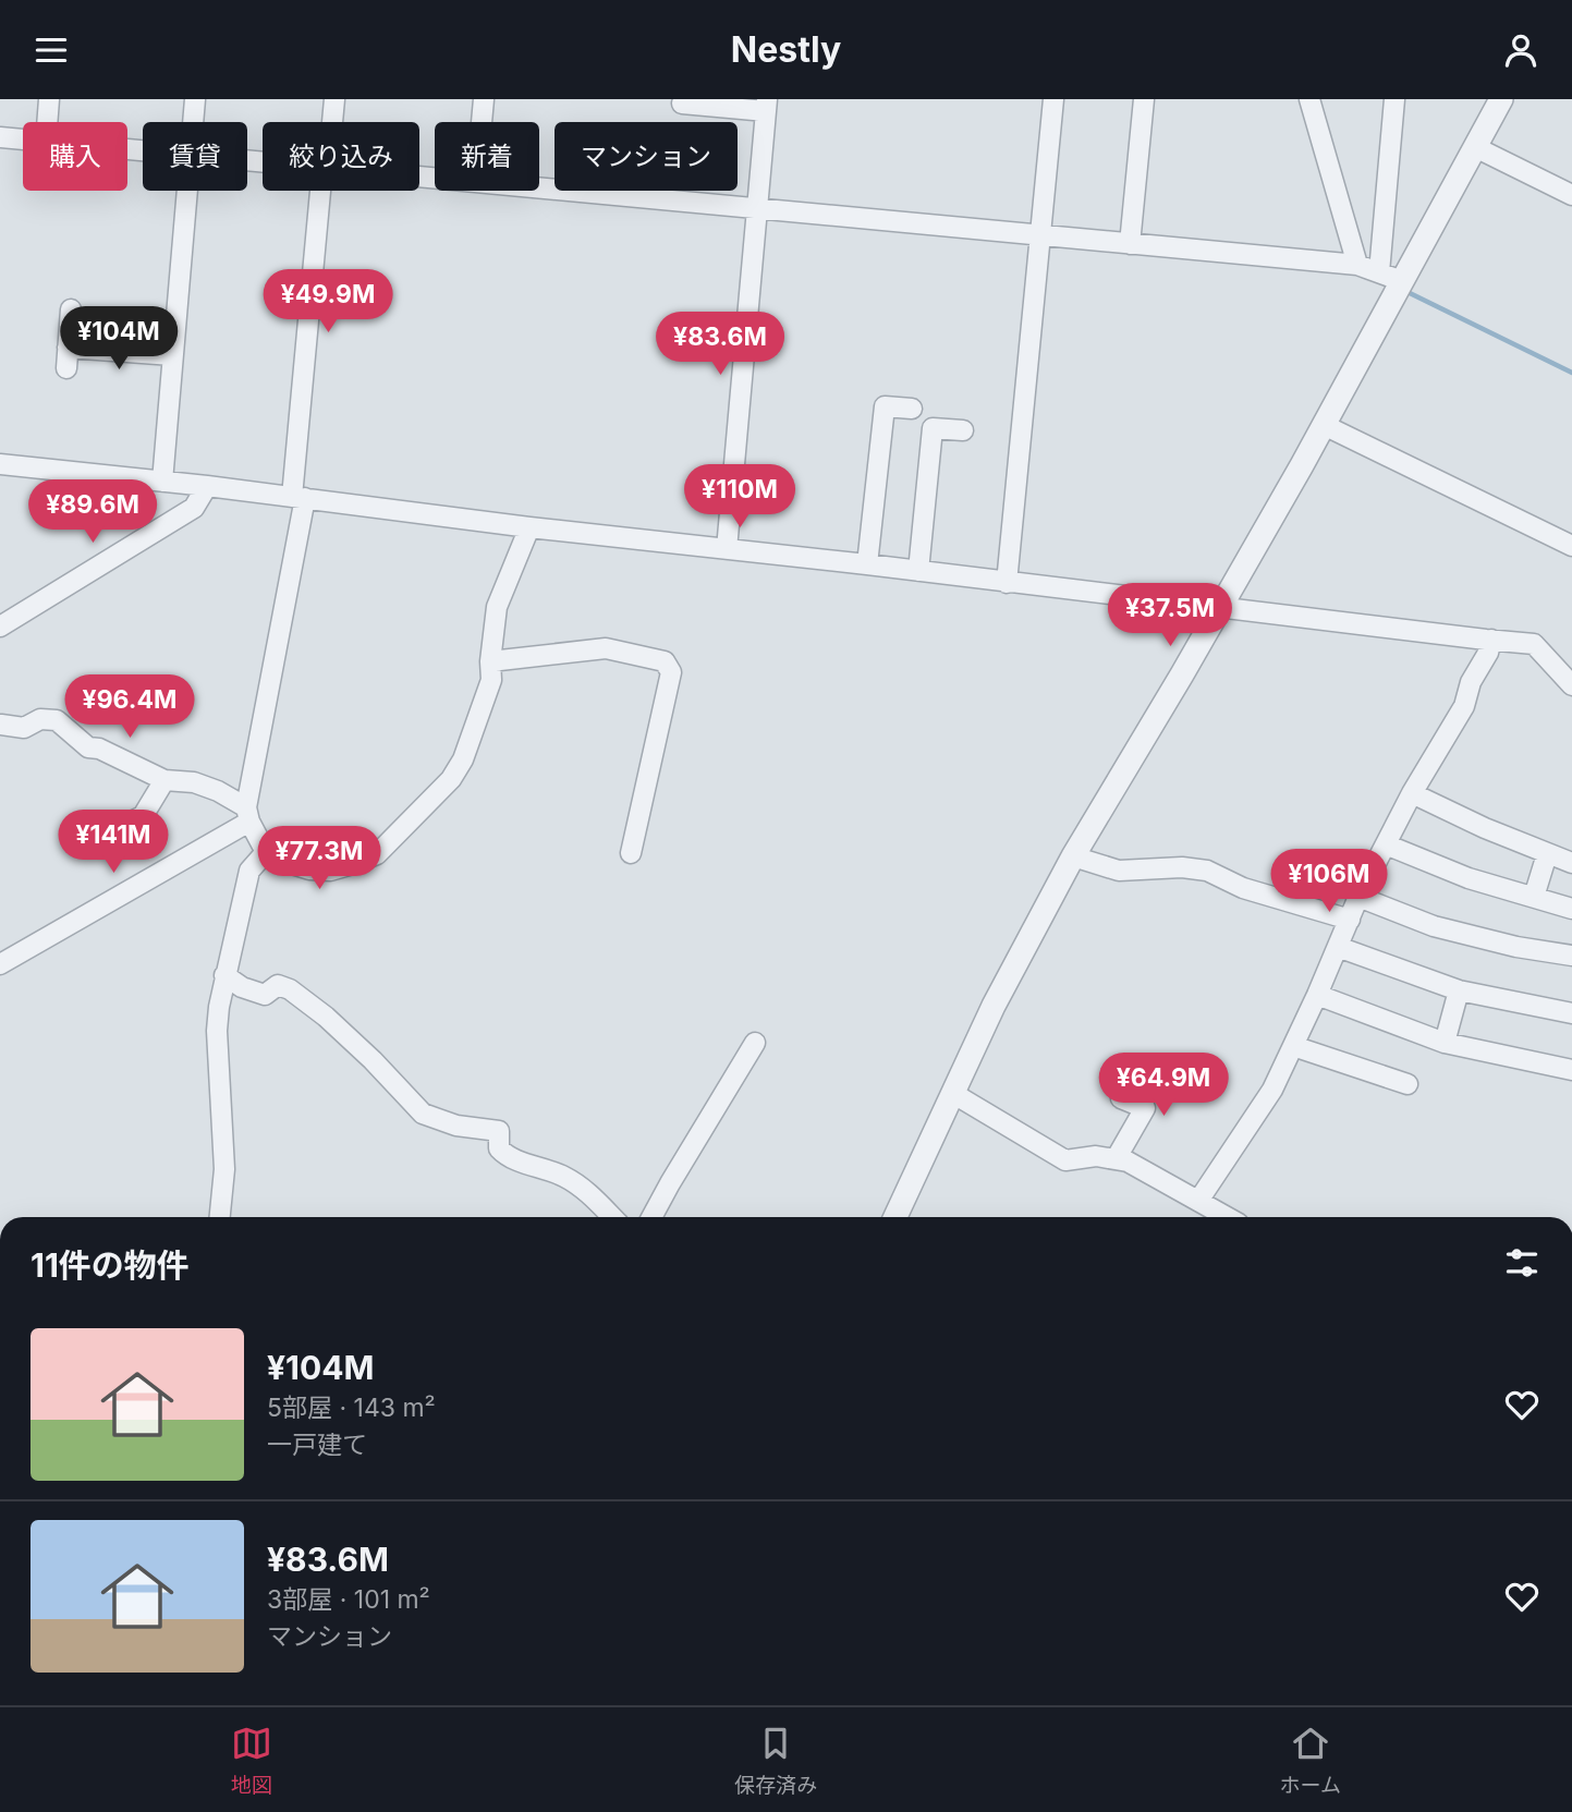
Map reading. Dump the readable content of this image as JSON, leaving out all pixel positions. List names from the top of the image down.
{
  "page": {
    "header": "Nestly",
    "chip": [
      "購入",
      "賃貸",
      "絞り込み",
      "新着",
      "マンション"
    ],
    "price": [
      "¥49.9M",
      "¥104M",
      "¥83.6M",
      "¥110M",
      "¥89.6M",
      "¥37.5M",
      "¥96.4M",
      "¥141M",
      "¥77.3M",
      "¥106M",
      "¥64.9M"
    ],
    "heading": "11件の物件",
    "list": [
      {
        "name": "¥104M",
        "note": "5部屋 · 143 m² · 一戸建て"
      },
      {
        "name": "¥83.6M",
        "note": "3部屋 · 101 m² · マンション"
      }
    ],
    "tabs": ["地図", "保存済み", "ホーム"]
  }
}
